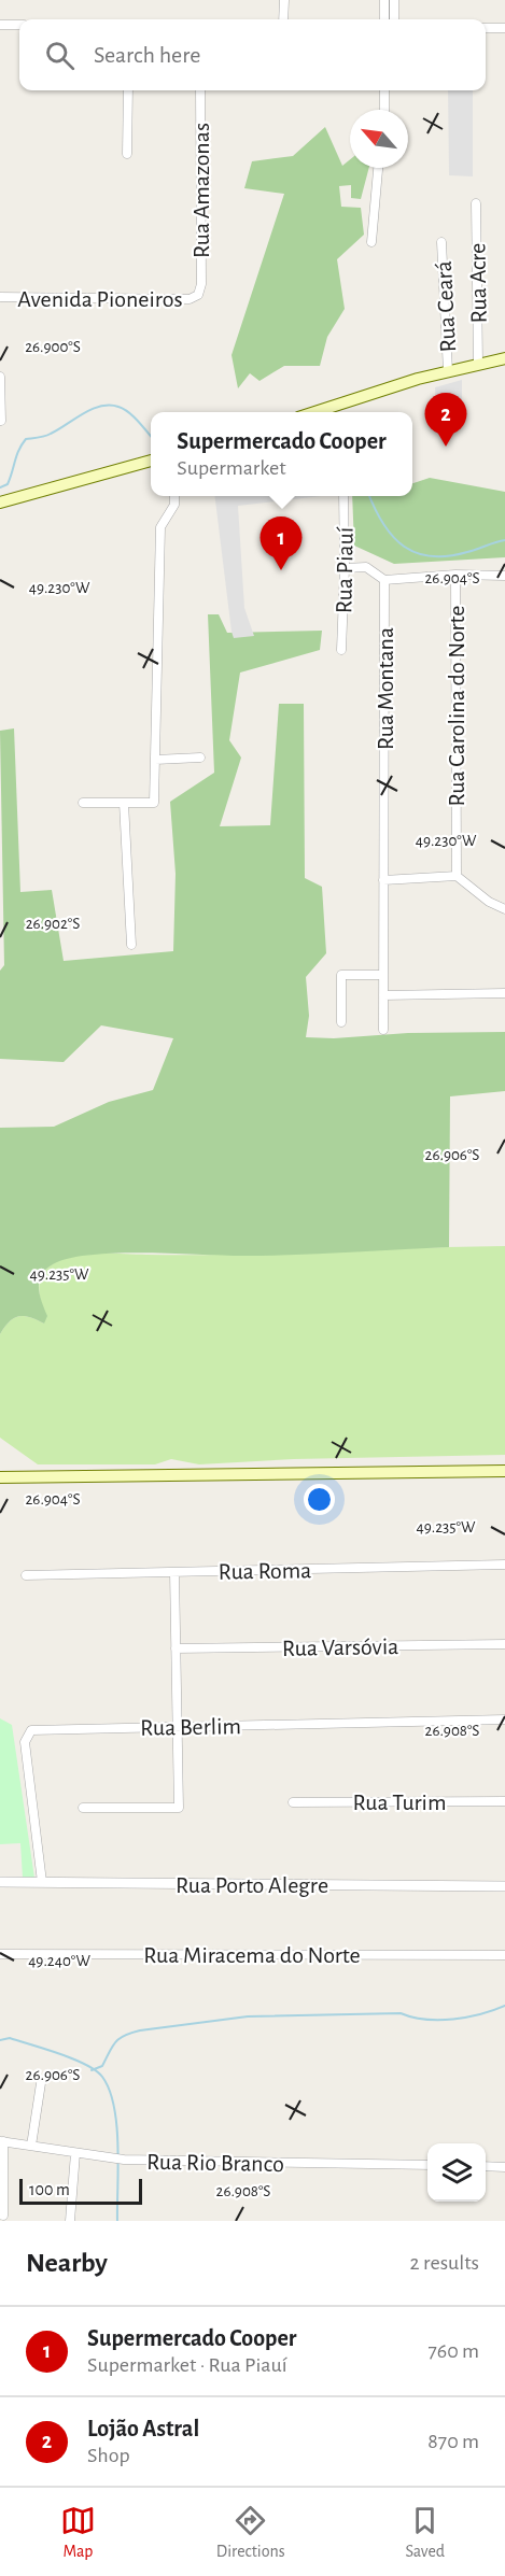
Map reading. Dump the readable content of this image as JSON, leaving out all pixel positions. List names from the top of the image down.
{
  "streets": {
    "street": [
      "Rua Amazonas",
      "Rua Acre",
      "Avenida Pioneiros",
      "Rua Ceará",
      "Rua Piauí",
      "Rua Montana",
      "Rua Carolina do Norte",
      "Rua Roma",
      "Rua Varsóvia",
      "Rua Berlim",
      "Rua Turim",
      "Rua Porto Alegre",
      "Rua Miracema do Norte",
      "Rua Rio Branco"
    ]
  },
  "crossings": [
    ["Rua Amazonas", "Avenida Pioneiros"],
    ["Rua Berlim", "Rua Porto Alegre"]
  ],
  "scale_bar": "100 m",
  "north": "top left",
  "page": {
    "search": "Search here",
    "pins": ["2", "1"],
    "popup": ["Supermercado Cooper", "Supermarket"],
    "scale": "100 m",
    "heading": ["Nearby", "2 results"],
    "list": [
      {
        "mark": "1",
        "name": "Supermercado Cooper",
        "note": "Supermarket · Rua Piauí",
        "value": "760 m"
      },
      {
        "mark": "2",
        "name": "Lojão Astral",
        "note": "Shop",
        "value": "870 m"
      }
    ],
    "nav": ["Map", "Directions", "Saved"]
  },
  "coordinates": [
    "26.900°S",
    "26.904°S",
    "49.230°W",
    "26.902°S",
    "26.906°S",
    "49.235°W",
    "26.908°S",
    "49.240°W"
  ]
}
